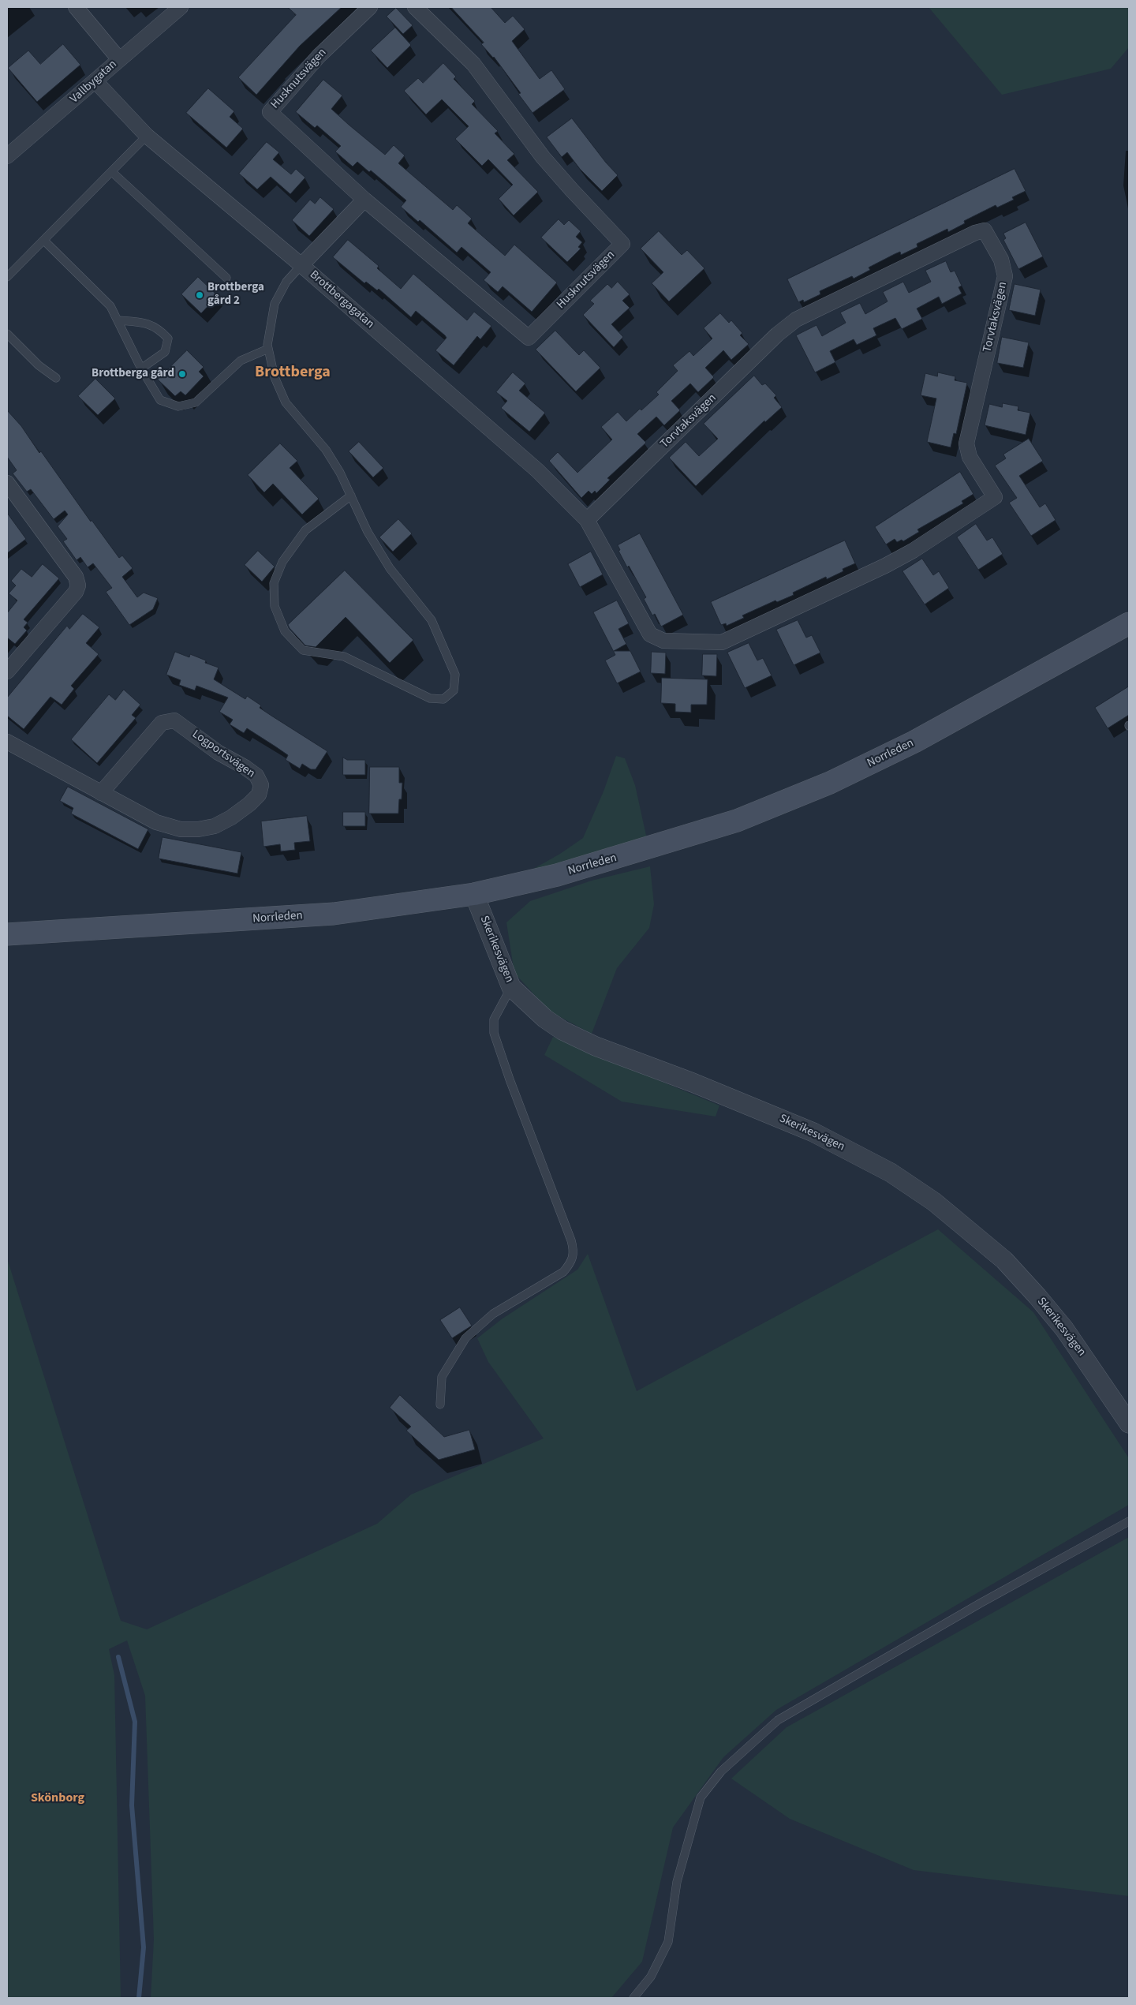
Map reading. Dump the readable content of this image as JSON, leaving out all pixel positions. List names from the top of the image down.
{
  "streets": {
    "main road": ["Norrleden"],
    "street": [
      "Husknutsvägen",
      "Vallbygatan",
      "Brottbergagatan",
      "Torvtaksvägen",
      "Logportsvägen",
      "Skerikesvägen"
    ]
  },
  "crossings": [
    ["Vallbygatan", "Brottbergagatan"],
    ["Brottbergagatan", "Torvtaksvägen"],
    ["Norrleden", "Skerikesvägen"]
  ],
  "districts": ["Brottberga", "Skönborg"],
  "places": ["Brottberga gård 2", "Brottberga gård"]
}
